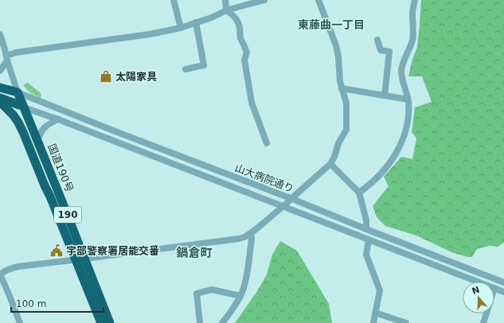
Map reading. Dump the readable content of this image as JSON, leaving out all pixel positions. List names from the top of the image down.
{
  "streets": {
    "highway": ["国道190号", "190"],
    "street": ["山大病院通り"]
  },
  "crossings": [
    ["国道190号", "山大病院通り"]
  ],
  "districts": ["東藤曲一丁目", "鍋倉町"],
  "places": {
    "shop": ["太陽家具"],
    "public building": ["宇部警察署居能交番"]
  },
  "scale_bar": "100 m",
  "north": "top"
}
